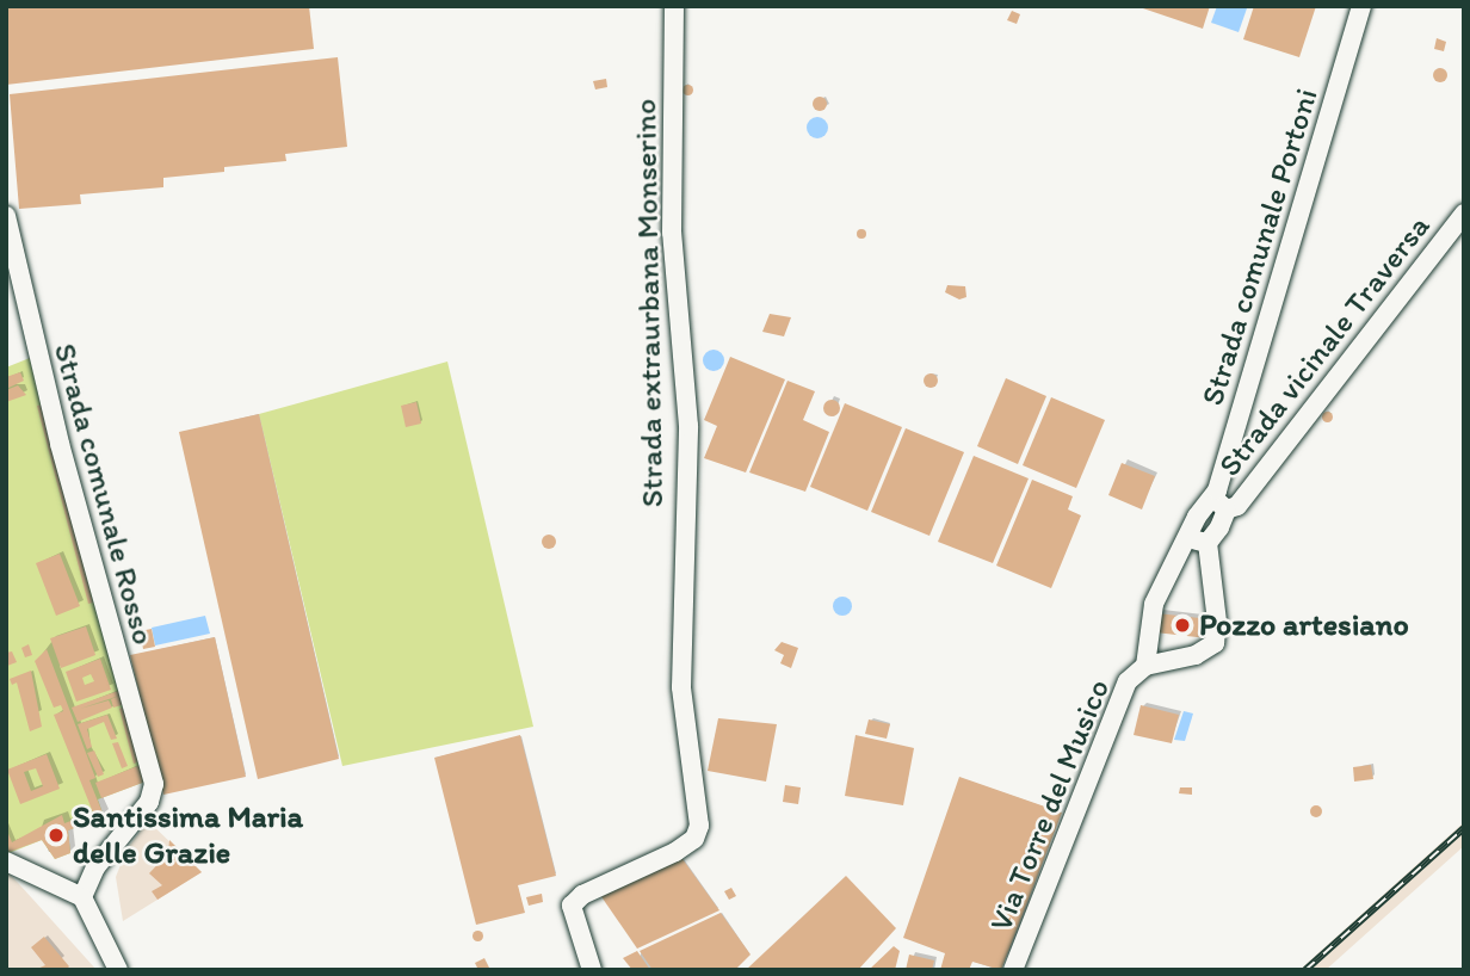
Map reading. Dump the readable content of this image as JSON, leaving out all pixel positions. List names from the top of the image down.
{
  "streets": {
    "street": [
      "Strada comunale Portoni",
      "Strada extraurbana Monserino",
      "Strada vicinale Traversa",
      "Strada comunale Rosso",
      "Via Torre del Musico"
    ]
  },
  "crossings": [
    ["Strada comunale Portoni", "Strada vicinale Traversa"],
    ["Strada comunale Portoni", "Via Torre del Musico"],
    ["Strada vicinale Traversa", "Via Torre del Musico"]
  ],
  "places": ["Pozzo artesiano", "Santissima Maria delle Grazie"]
}
